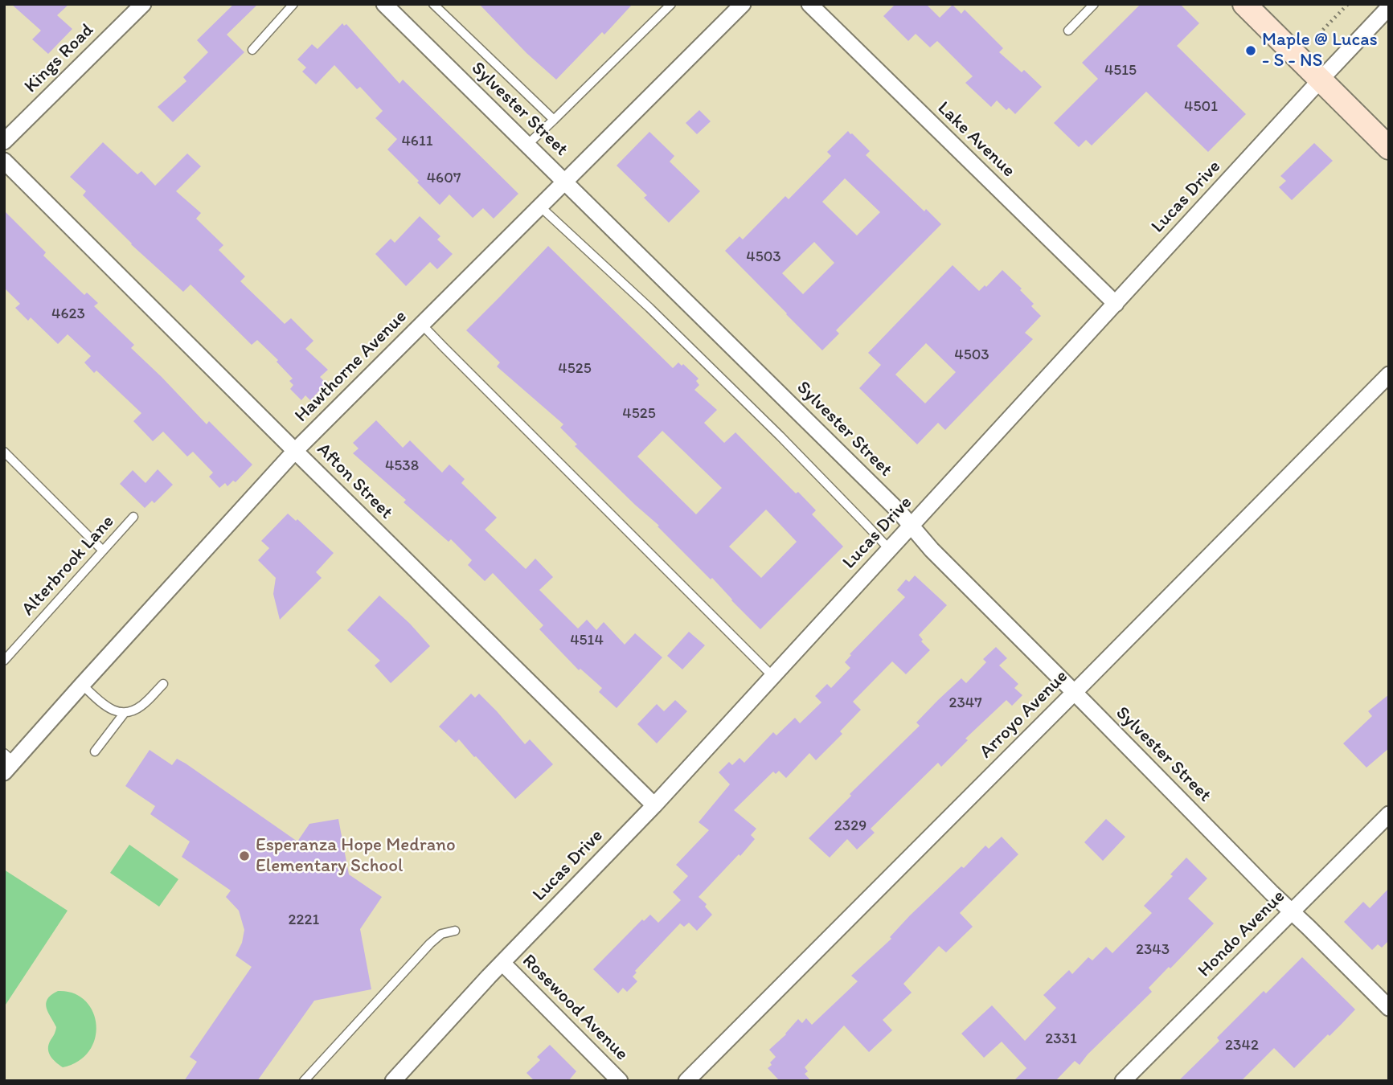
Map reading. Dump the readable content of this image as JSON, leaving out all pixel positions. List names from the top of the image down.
{
  "streets": {
    "street": [
      "Kings Road",
      "Sylvester Street",
      "Lake Avenue",
      "Lucas Drive",
      "Hawthorne Avenue",
      "Afton Street",
      "Arroyo Avenue",
      "Hondo Avenue",
      "Rosewood Avenue"
    ],
    "lane": ["Alterbrook Lane"]
  },
  "crossings": [
    ["Sylvester Street", "Lucas Drive"],
    ["Sylvester Street", "Hawthorne Avenue"],
    ["Sylvester Street", "Arroyo Avenue"],
    ["Sylvester Street", "Hondo Avenue"],
    ["Lake Avenue", "Lucas Drive"],
    ["Lucas Drive", "Afton Street"],
    ["Lucas Drive", "Rosewood Avenue"],
    ["Hawthorne Avenue", "Afton Street"]
  ],
  "places": ["Maple @ Lucas - S - NS", "Esperanza Hope Medrano Elementary School"],
  "house_numbers": [
    "4515",
    "4501",
    "4611",
    "4607",
    "4503",
    "4623",
    "4503",
    "4525",
    "4525",
    "4538",
    "4514",
    "2347",
    "2329",
    "2221",
    "2343",
    "2331",
    "2342"
  ]
}
